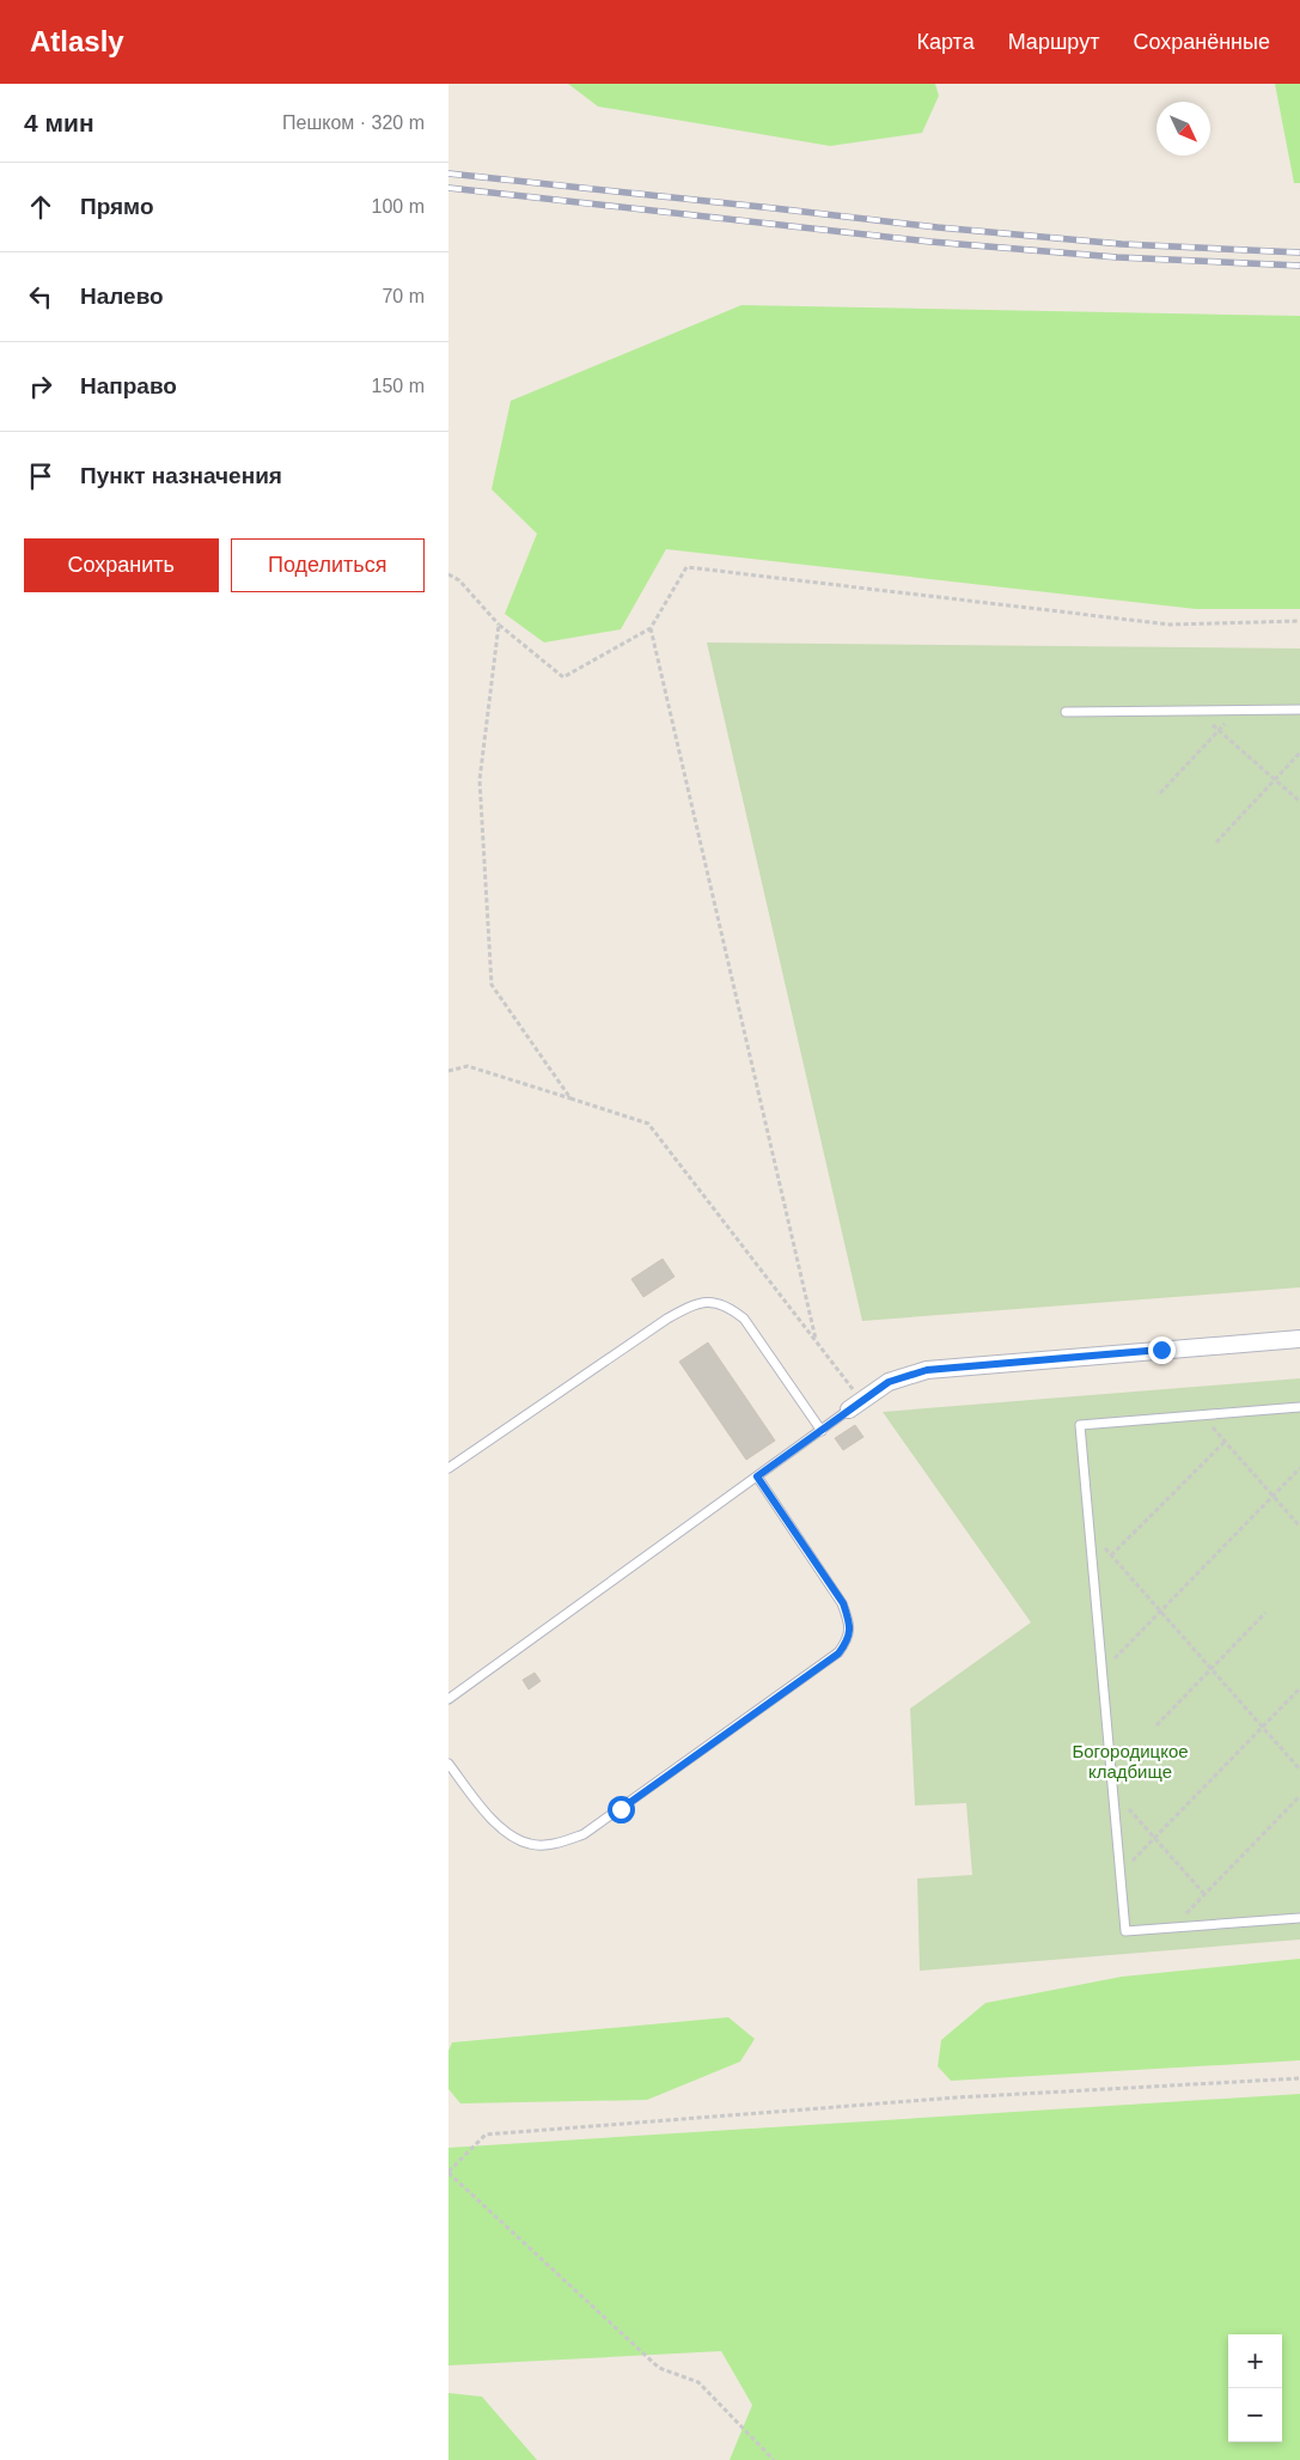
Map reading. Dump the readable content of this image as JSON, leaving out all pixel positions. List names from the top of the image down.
{
  "parks": ["Богородицкое кладбище"],
  "north": "bottom right",
  "page": {
    "header": "Atlasly",
    "nav": ["Карта", "Маршрут", "Сохранённые"],
    "heading": ["4 мин", "Пешком · 320 m"],
    "list": [
      ["Прямо", "100 m"],
      ["Налево", "70 m"],
      ["Направо", "150 m"],
      "Пункт назначения"
    ],
    "buttons": ["Сохранить", "Поделиться"],
    "map_buttons": ["+", "−"]
  }
}
